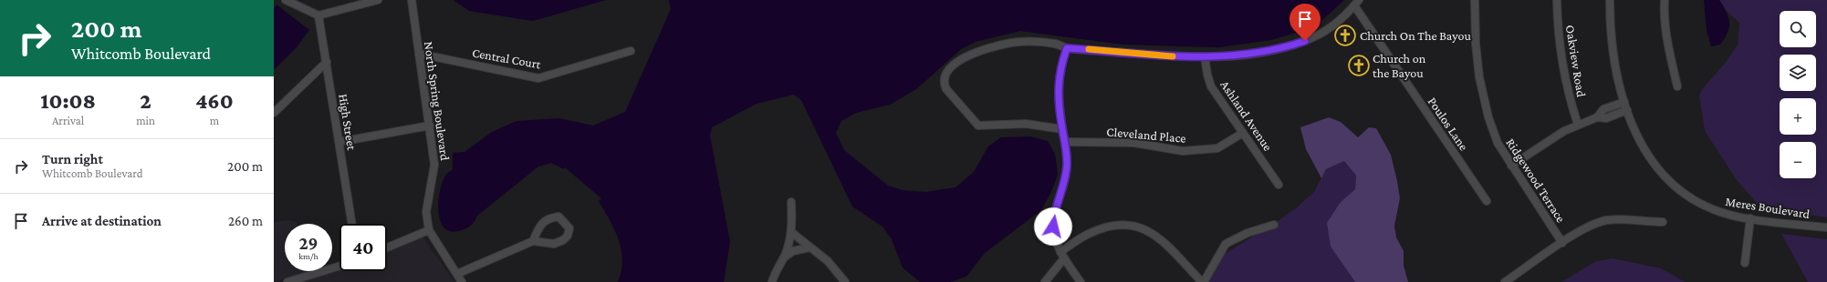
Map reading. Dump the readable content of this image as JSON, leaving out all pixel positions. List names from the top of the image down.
{
  "streets": {
    "street": [
      "Central Court",
      "Oakview Road",
      "North Spring Boulevard",
      "Ashland Avenue",
      "High Street",
      "Poulos Lane",
      "Cleveland Place",
      "Ridgewood Terrace",
      "Meres Boulevard"
    ]
  },
  "crossings": [
    ["Central Court", "North Spring Boulevard"],
    ["Ashland Avenue", "Cleveland Place"]
  ],
  "places": {
    "church": ["Church On The Bayou", "Church on the Bayou"]
  },
  "page": {
    "turn": ["200 m", "Whitcomb Boulevard"],
    "map_buttons": ["+", "−"],
    "eta": [
      "10:08",
      "Arrival",
      "2",
      "min",
      "460",
      "m"
    ],
    "list": [
      {
        "name": "Turn right",
        "note": "Whitcomb Boulevard",
        "value": "200 m"
      },
      {
        "name": "Arrive at destination",
        "value": "260 m"
      }
    ],
    "speed": "29 km/h",
    "limit": "40"
  }
}
